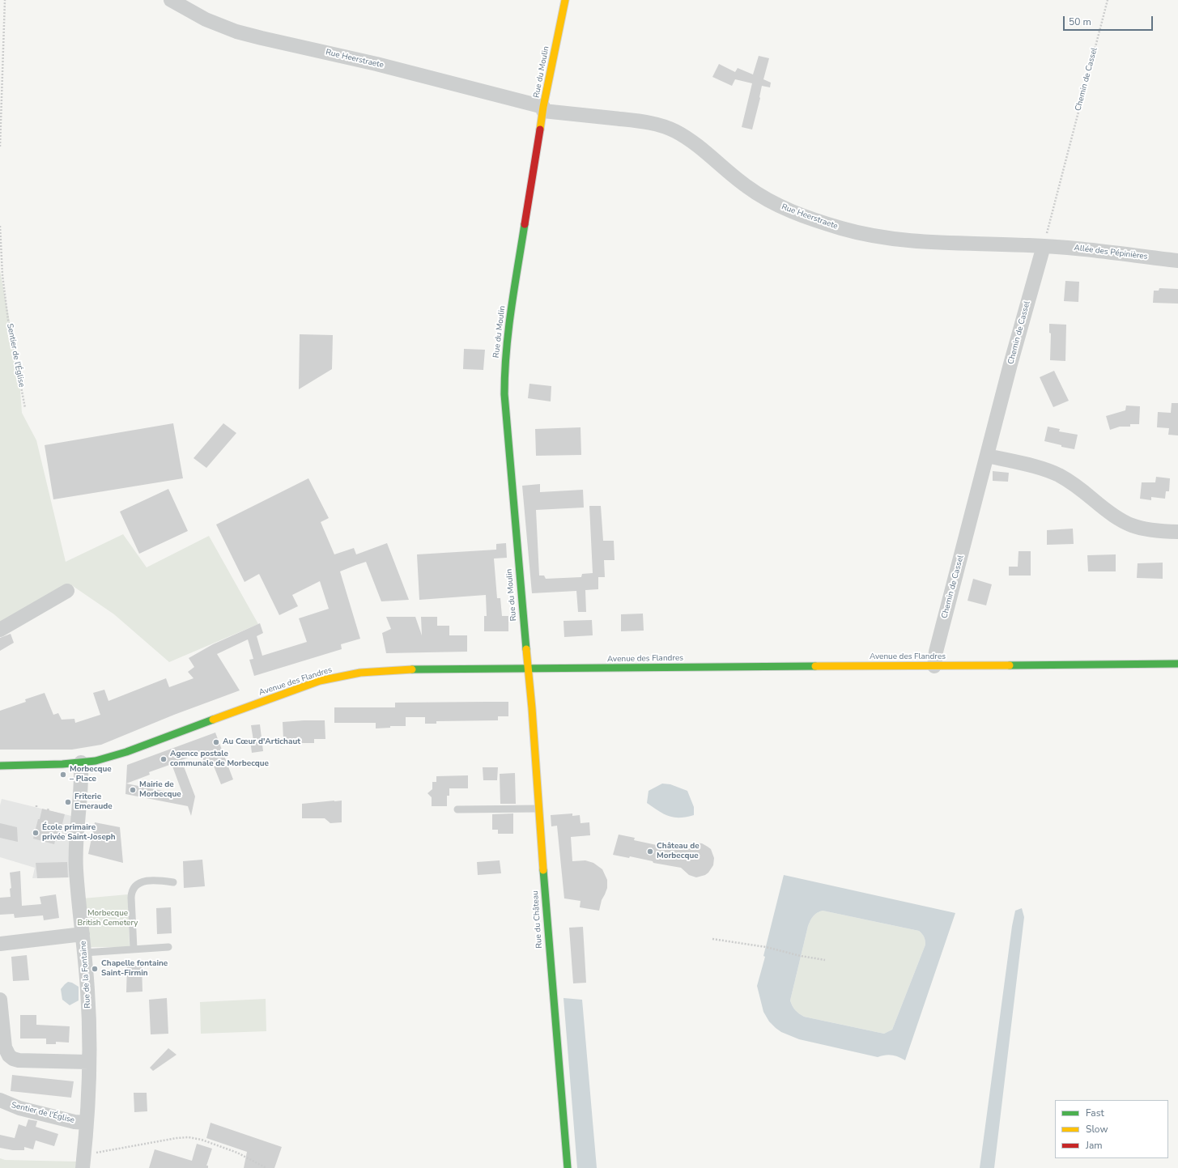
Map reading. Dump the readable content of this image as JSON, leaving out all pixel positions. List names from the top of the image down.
{
  "streets": {
    "main road": ["Rue du Moulin", "Avenue des Flandres", "Rue du Château"],
    "street": [
      "Rue Heerstraete",
      "Chemin de Cassel",
      "Allée des Pépinières",
      "Sentier de l'Église",
      "Rue de la Fontaine"
    ]
  },
  "crossings": [
    ["Rue Heerstraete", "Rue du Moulin"],
    ["Rue Heerstraete", "Chemin de Cassel"],
    ["Rue Heerstraete", "Allée des Pépinières"],
    ["Rue du Moulin", "Avenue des Flandres"],
    ["Rue du Moulin", "Rue du Château"],
    ["Chemin de Cassel", "Allée des Pépinières"],
    ["Chemin de Cassel", "Avenue des Flandres"],
    ["Sentier de l'Église", "Rue de la Fontaine"],
    ["Avenue des Flandres", "Rue du Château"],
    ["Avenue des Flandres", "Rue de la Fontaine"]
  ],
  "parks": ["Morbecque British Cemetery"],
  "places": [
    "Au Cœur d'Artichaut",
    "Agence postale communale de Morbecque",
    "Morbecque – Place",
    "Mairie de Morbecque",
    "Friterie Emeraude",
    "École primaire privée Saint-Joseph",
    "Château de Morbecque",
    "Chapelle fontaine Saint-Firmin"
  ],
  "legend": ["Fast", "Slow", "Jam"],
  "scale_bar": "50 m"
}
